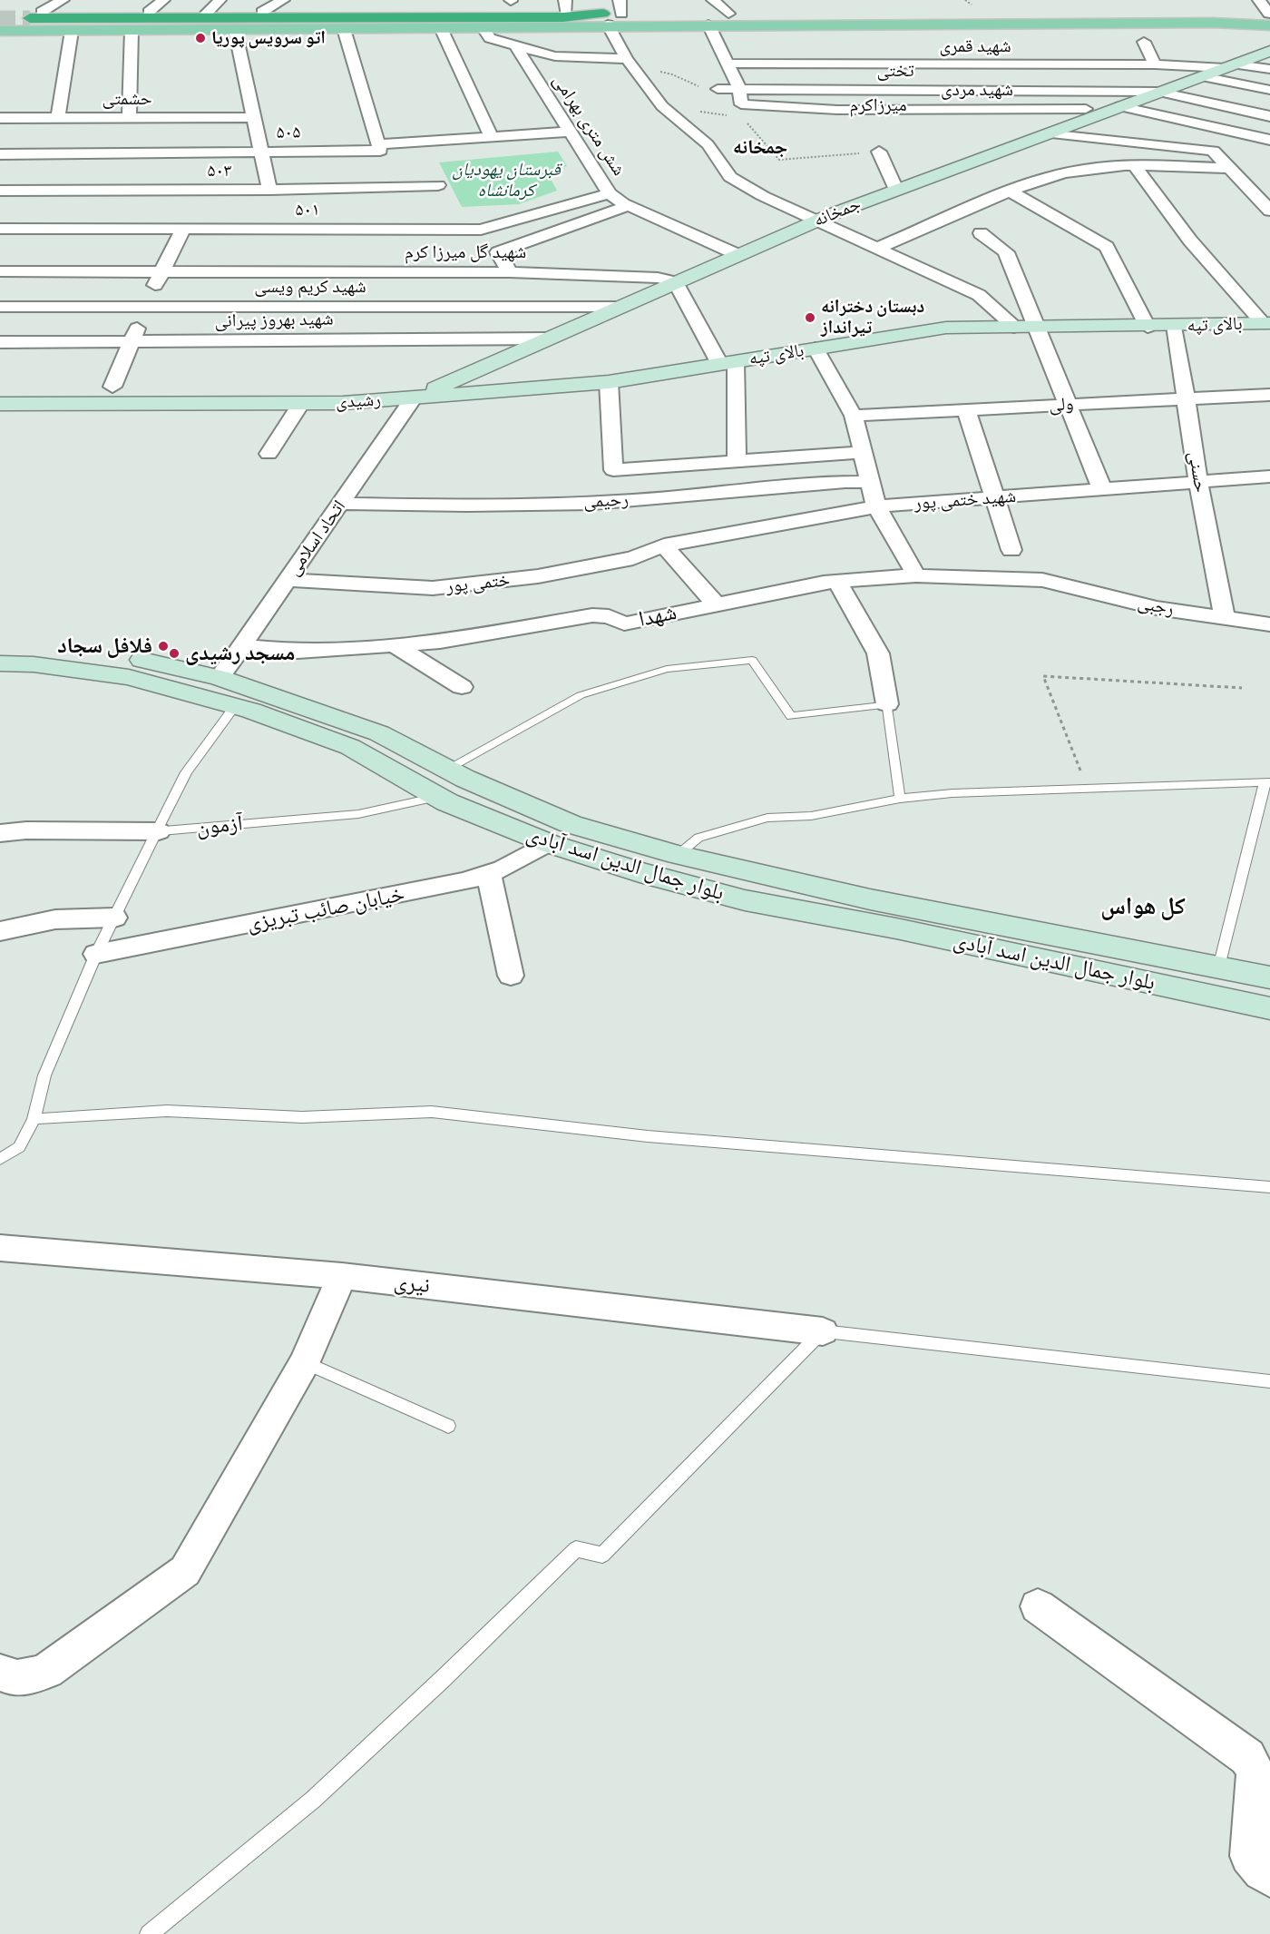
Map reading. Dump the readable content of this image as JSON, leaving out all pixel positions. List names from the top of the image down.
{
  "streets": {
    "street": [
      "شهید قمری",
      "تختی",
      "شهید مردی",
      "حشمتی",
      "میرزاکرم",
      "شش متری بهرامی",
      "۵۰۵",
      "۵۰۳",
      "۵۰۱",
      "جمخانه",
      "شهید گل میرزا کرم",
      "شهید کریم ویسی",
      "شهید بهروز پیرانی",
      "بالای تپه",
      "رشیدی",
      "ولی",
      "حسنی",
      "شهید ختمی پور",
      "رحیمی",
      "اتحاد اسلامی",
      "ختمی پور",
      "رجبی",
      "شهدا",
      "آزمون",
      "بلوار جمال الدین اسد آبادی",
      "خیابان صائب تبریزی",
      "نیری"
    ]
  },
  "crossings": [
    ["شهید قمری", "جمخانه"],
    ["تختی", "جمخانه"],
    ["شهید مردی", "میرزاکرم"],
    ["شهید مردی", "جمخانه"],
    ["شش متری بهرامی", "۵۰۵"],
    ["شش متری بهرامی", "۵۰۱"],
    ["شش متری بهرامی", "جمخانه"],
    ["جمخانه", "شهید گل میرزا کرم"],
    ["جمخانه", "شهید کریم ویسی"],
    ["جمخانه", "شهید بهروز پیرانی"],
    ["جمخانه", "بالای تپه"],
    ["جمخانه", "رشیدی"],
    ["جمخانه", "اتحاد اسلامی"],
    ["بالای تپه", "رشیدی"],
    ["بالای تپه", "حسنی"],
    ["بالای تپه", "اتحاد اسلامی"],
    ["رشیدی", "اتحاد اسلامی"],
    ["ولی", "حسنی"],
    ["حسنی", "شهید ختمی پور"],
    ["حسنی", "رجبی"],
    ["شهید ختمی پور", "ختمی پور"],
    ["رحیمی", "اتحاد اسلامی"],
    ["اتحاد اسلامی", "ختمی پور"],
    ["اتحاد اسلامی", "شهدا"],
    ["اتحاد اسلامی", "بلوار جمال الدین اسد آبادی"],
    ["رجبی", "شهدا"],
    ["آزمون", "بلوار جمال الدین اسد آبادی"],
    ["بلوار جمال الدین اسد آبادی", "خیابان صائب تبریزی"]
  ],
  "districts": ["جمخانه", "کل هواس"],
  "parks": ["قبرستان یهودیان کرمانشاه"],
  "places": [
    "اتو سرویس پوریا",
    "دبستان دخترانه تیرانداز",
    "فلافل سجاد",
    "مسجد رشیدی"
  ]
}
